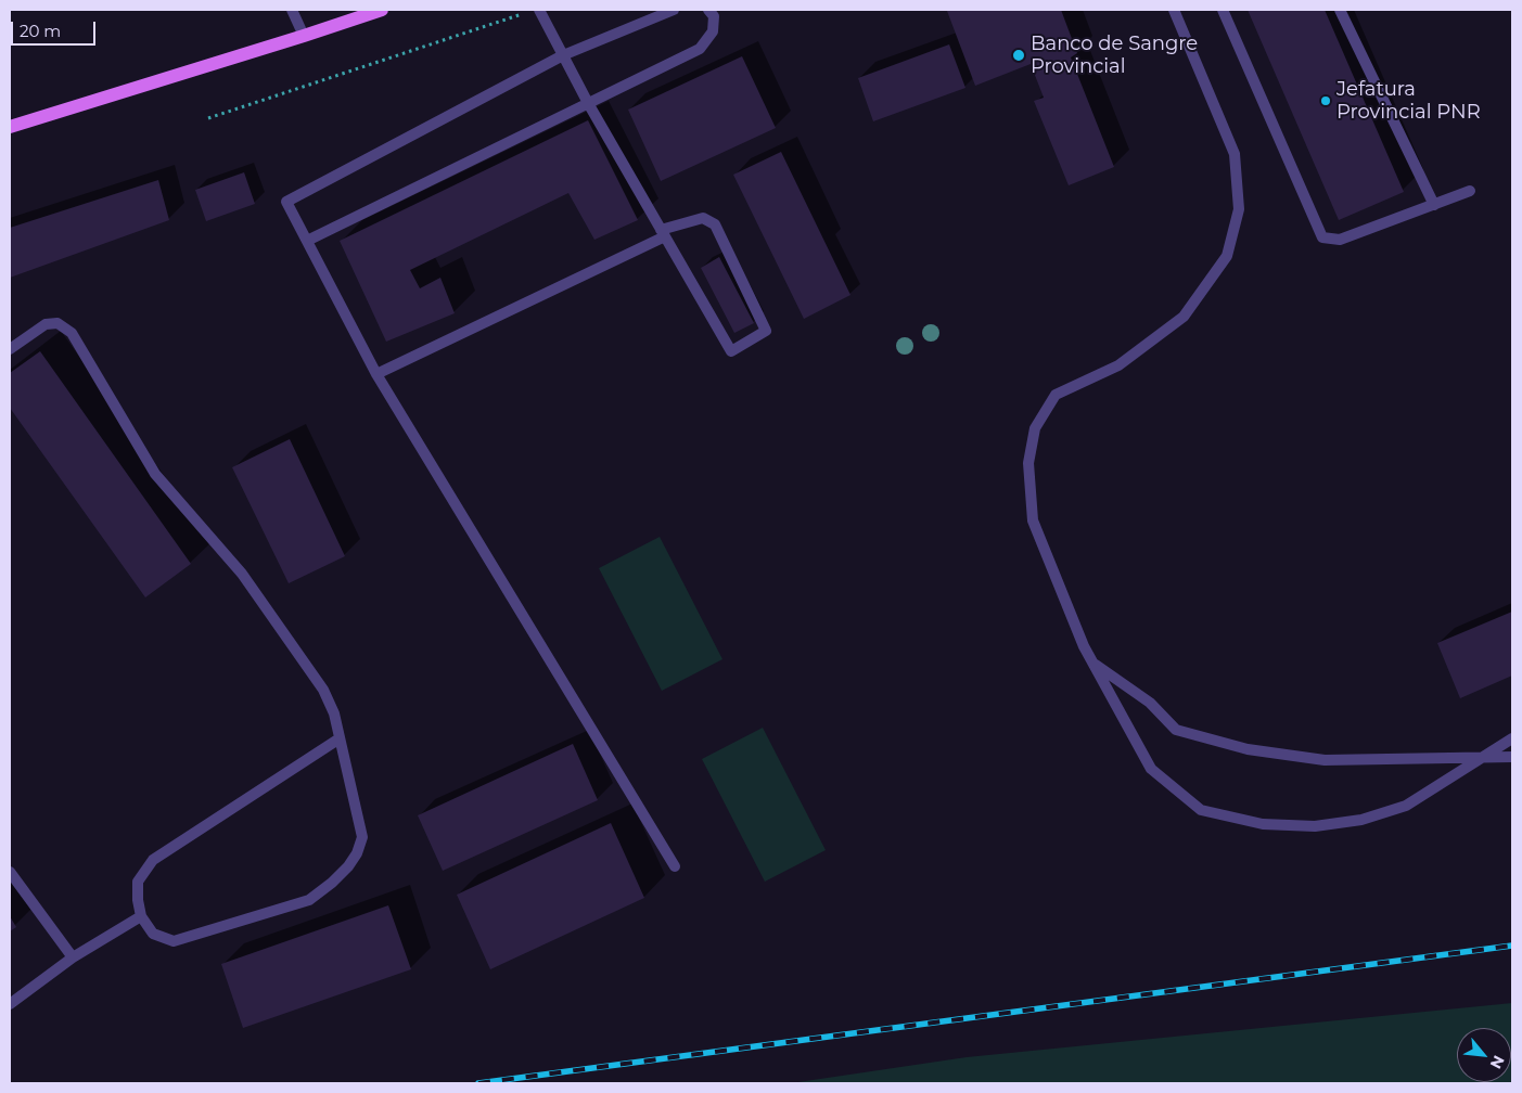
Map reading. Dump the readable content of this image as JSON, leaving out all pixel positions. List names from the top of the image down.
{
  "places": ["Banco de Sangre Provincial", "Jefatura Provincial PNR"],
  "scale_bar": "20 m",
  "north": "bottom right"
}
